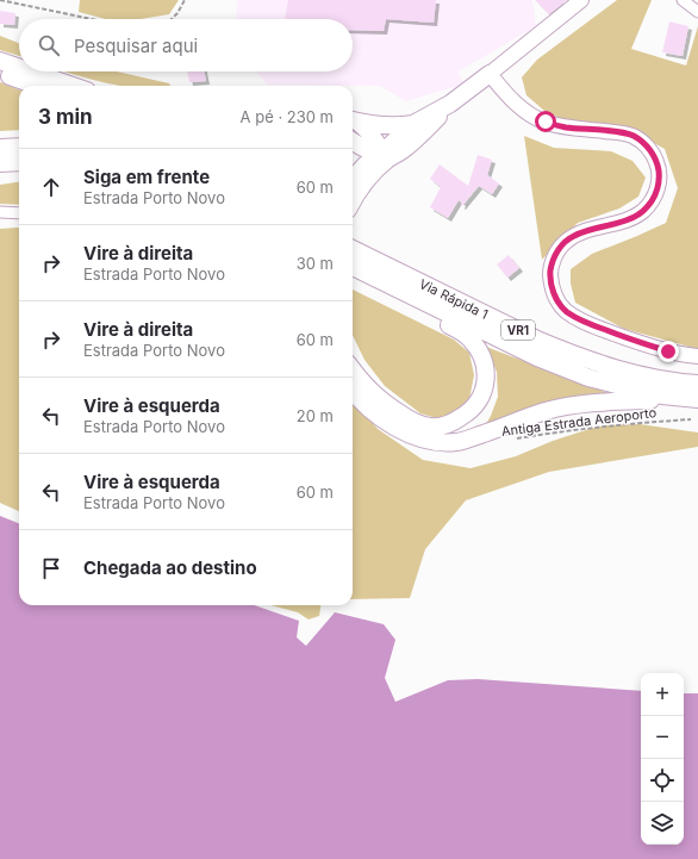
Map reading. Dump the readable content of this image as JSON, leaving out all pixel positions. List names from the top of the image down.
{
  "streets": {
    "highway": ["Via Rápida 1", "VR1"],
    "path": ["Antiga Estrada Aeroporto"]
  },
  "page": {
    "search": "Pesquisar aqui",
    "heading": ["3 min", "A pé · 230 m"],
    "list": [
      ["Siga em frente", "Estrada Porto Novo", "60 m"],
      ["Vire à direita", "Estrada Porto Novo", "30 m"],
      ["Vire à direita", "Estrada Porto Novo", "60 m"],
      ["Vire à esquerda", "Estrada Porto Novo", "20 m"],
      ["Vire à esquerda", "Estrada Porto Novo", "60 m"],
      "Chegada ao destino"
    ],
    "map_buttons": ["+", "−"]
  }
}
